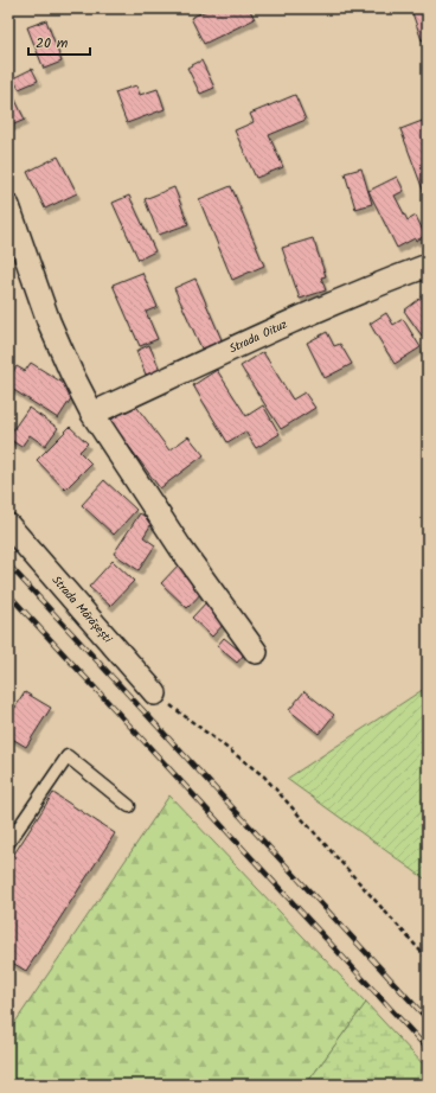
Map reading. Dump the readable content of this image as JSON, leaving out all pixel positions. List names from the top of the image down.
{
  "streets": {
    "street": ["Strada Oituz", "Strada Mărășești"]
  },
  "scale_bar": "20 m"
}
